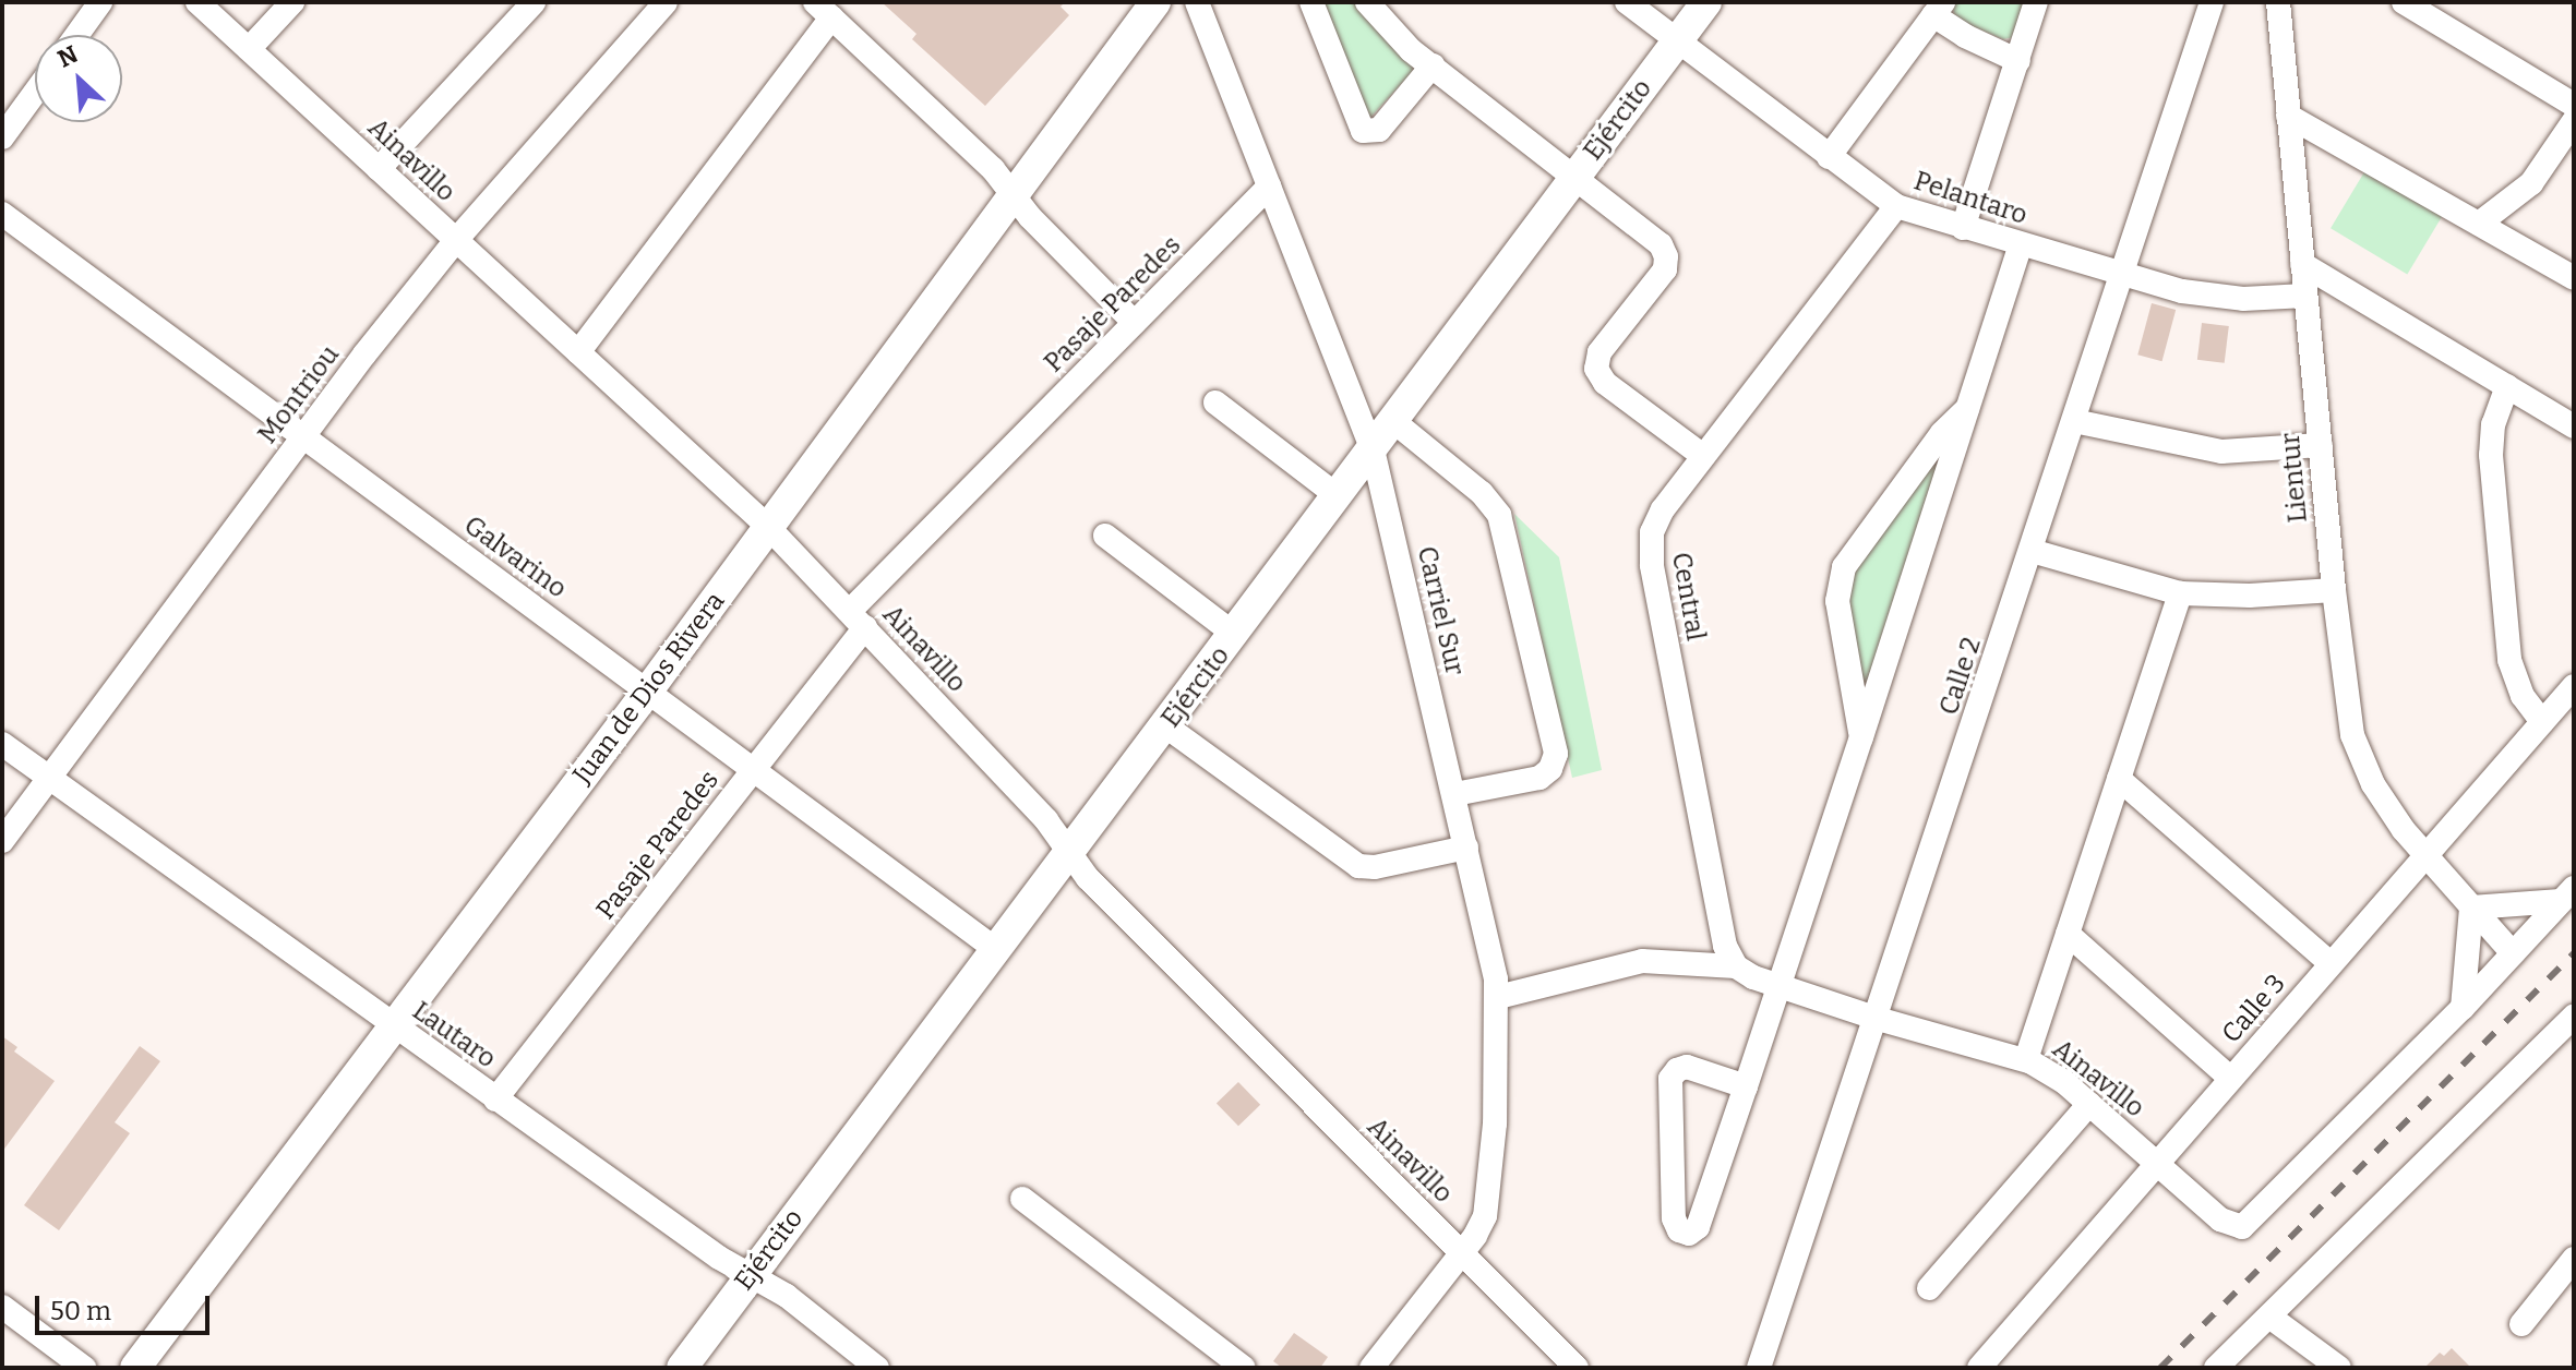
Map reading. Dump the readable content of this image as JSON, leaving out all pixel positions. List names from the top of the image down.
{
  "streets": {
    "main road": ["Ejército", "Juan de Dios Rivera"],
    "street": [
      "Ainavillo",
      "Pelantaro",
      "Pasaje Paredes",
      "Montriou",
      "Lientur",
      "Galvarino",
      "Central",
      "Carriel Sur",
      "Calle 2",
      "Calle 3",
      "Lautaro"
    ]
  },
  "crossings": [
    ["Ejército", "Ainavillo"],
    ["Ejército", "Pelantaro"],
    ["Ejército", "Galvarino"],
    ["Ejército", "Carriel Sur"],
    ["Ejército", "Lautaro"],
    ["Ainavillo", "Pasaje Paredes"],
    ["Ainavillo", "Montriou"],
    ["Ainavillo", "Central"],
    ["Ainavillo", "Carriel Sur"],
    ["Ainavillo", "Calle 2"],
    ["Ainavillo", "Juan de Dios Rivera"],
    ["Ainavillo", "Calle 3"],
    ["Pelantaro", "Lientur"],
    ["Pelantaro", "Central"],
    ["Pelantaro", "Calle 2"],
    ["Pasaje Paredes", "Galvarino"],
    ["Pasaje Paredes", "Carriel Sur"],
    ["Pasaje Paredes", "Lautaro"],
    ["Montriou", "Galvarino"],
    ["Montriou", "Lautaro"],
    ["Lientur", "Calle 3"],
    ["Galvarino", "Juan de Dios Rivera"],
    ["Juan de Dios Rivera", "Lautaro"]
  ],
  "scale_bar": "50 m",
  "north": "top left"
}
